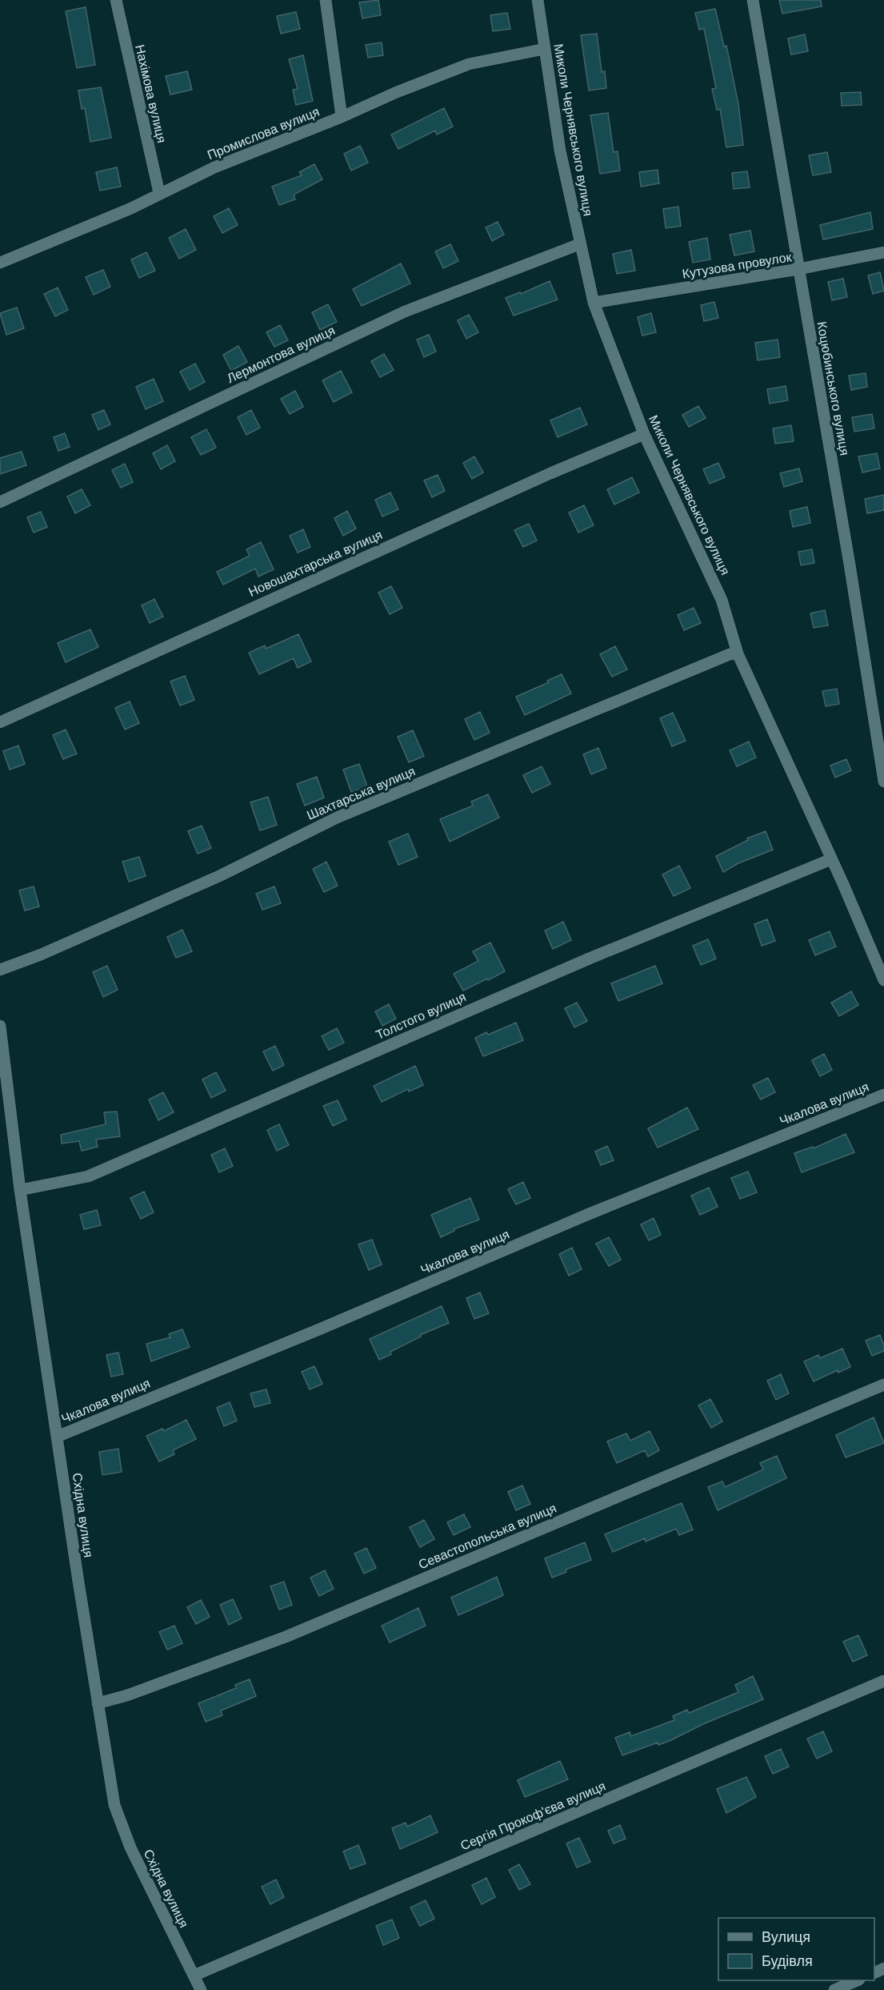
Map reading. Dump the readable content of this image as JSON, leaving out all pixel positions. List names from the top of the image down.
{
  "streets": {
    "street": [
      "Нахімова вулиця",
      "Миколи Чернявського вулиця",
      "Промислова вулиця",
      "Кутузова провулок",
      "Лермонтова вулиця",
      "Коцюбинського вулиця",
      "Новошахтарська вулиця",
      "Шахтарська вулиця",
      "Толстого вулиця",
      "Чкалова вулиця",
      "Східна вулиця",
      "Севастопольська вулиця",
      "Сергія Прокоф'єва вулиця"
    ]
  },
  "crossings": [
    ["Нахімова вулиця", "Промислова вулиця"],
    ["Миколи Чернявського вулиця", "Промислова вулиця"],
    ["Миколи Чернявського вулиця", "Кутузова провулок"],
    ["Миколи Чернявського вулиця", "Лермонтова вулиця"],
    ["Миколи Чернявського вулиця", "Новошахтарська вулиця"],
    ["Миколи Чернявського вулиця", "Шахтарська вулиця"],
    ["Миколи Чернявського вулиця", "Толстого вулиця"],
    ["Кутузова провулок", "Коцюбинського вулиця"],
    ["Толстого вулиця", "Східна вулиця"],
    ["Чкалова вулиця", "Східна вулиця"],
    ["Східна вулиця", "Севастопольська вулиця"],
    ["Східна вулиця", "Сергія Прокоф'єва вулиця"]
  ],
  "legend": ["Вулиця", "Будівля"]
}
